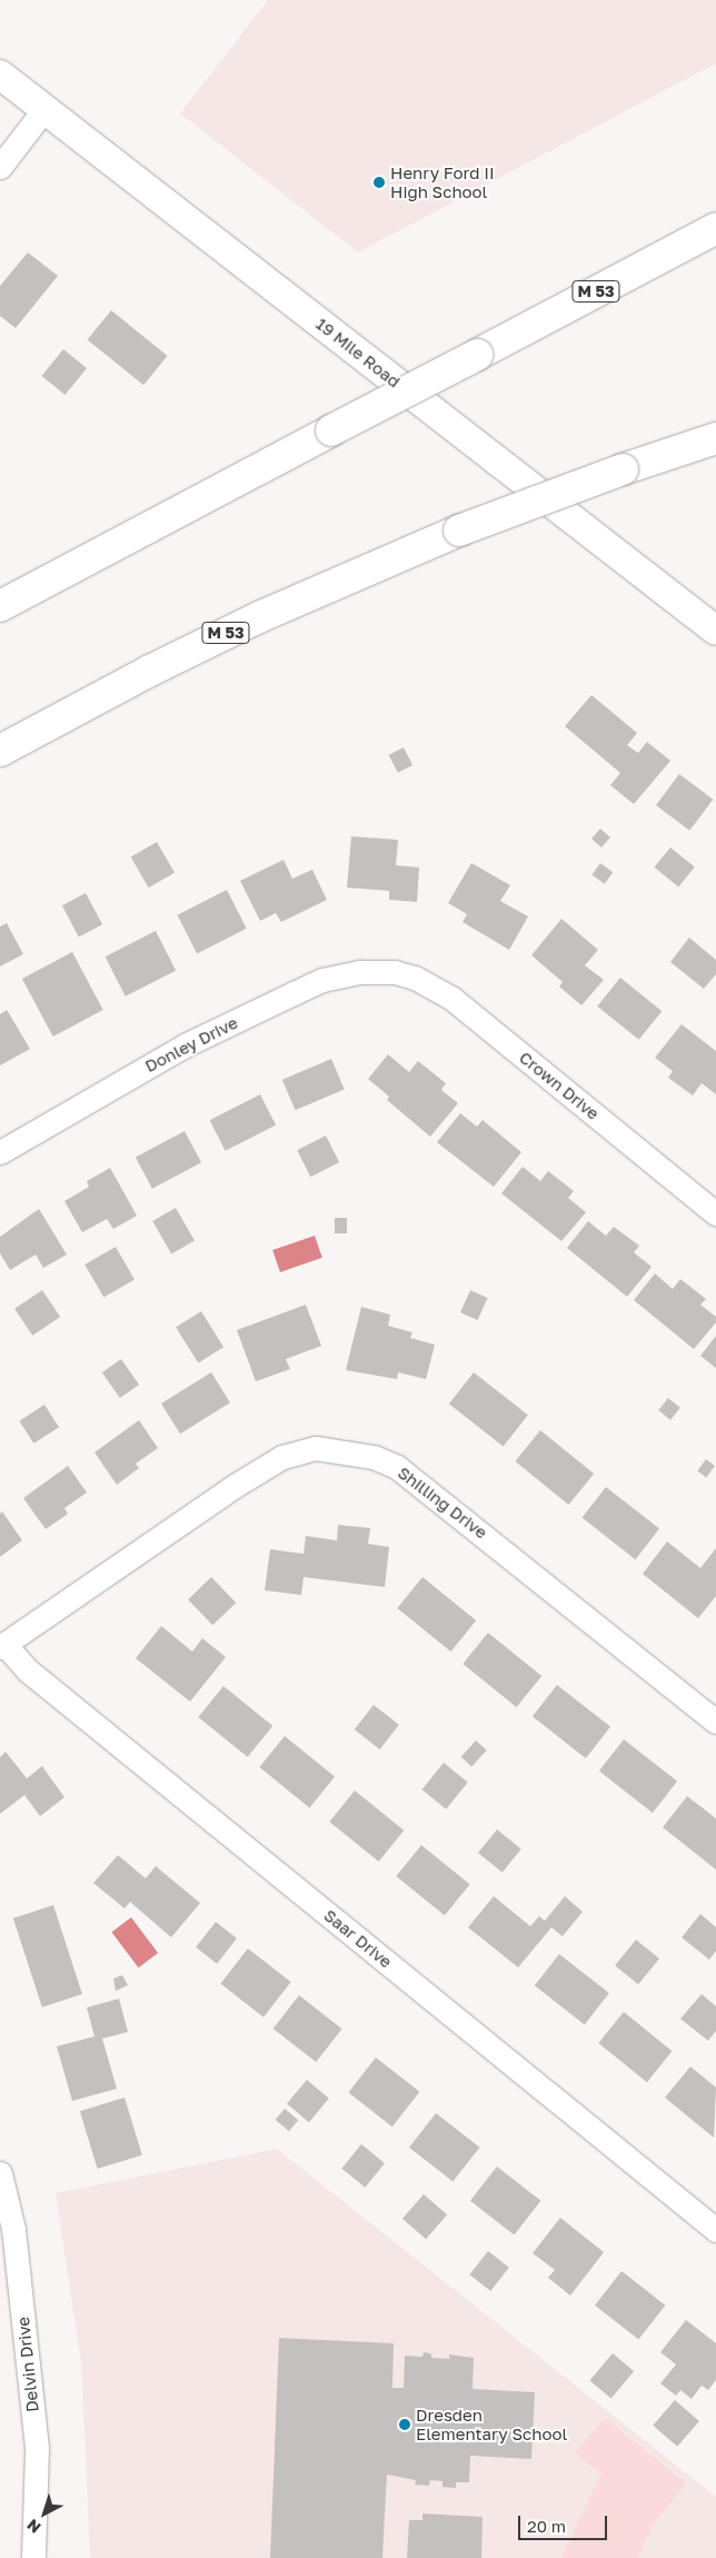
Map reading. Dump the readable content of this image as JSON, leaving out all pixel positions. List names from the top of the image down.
{
  "streets": {
    "highway": ["M 53"],
    "street": [
      "19 Mile Road",
      "Donley Drive",
      "Crown Drive",
      "Shilling Drive",
      "Saar Drive",
      "Delvin Drive"
    ]
  },
  "crossings": [
    ["Donley Drive", "Crown Drive"],
    ["Shilling Drive", "Saar Drive"]
  ],
  "places": ["Henry Ford II High School", "Dresden Elementary School"],
  "scale_bar": "20 m",
  "north": "bottom left"
}
